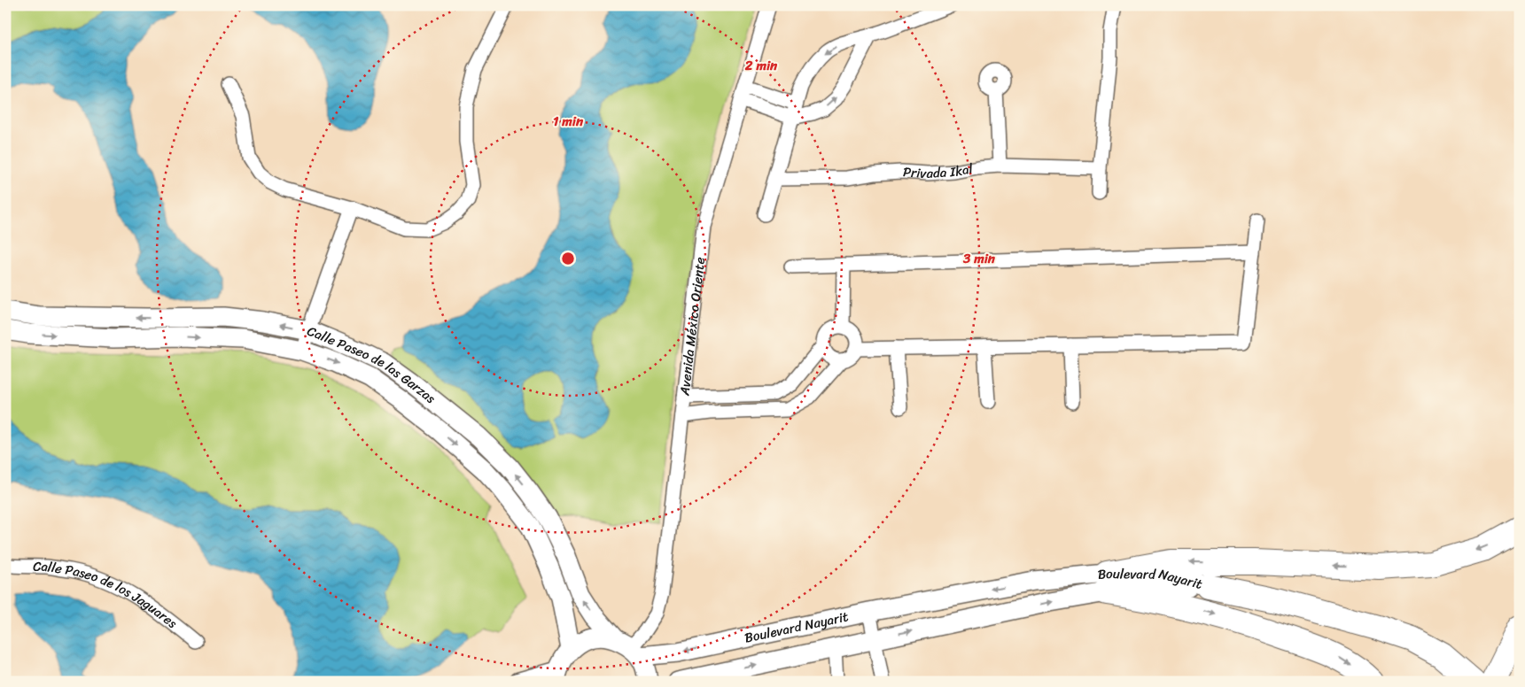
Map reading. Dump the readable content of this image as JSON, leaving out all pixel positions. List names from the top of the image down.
{
  "streets": {
    "street": [
      "Privada Ikal",
      "Avenida México Oriente",
      "Calle Paseo de las Garzas",
      "Boulevard Nayarit",
      "Calle Paseo de los Jaguares"
    ]
  },
  "crossings": [
    ["Avenida México Oriente", "Boulevard Nayarit"]
  ],
  "rings": ["2 min", "1 min", "3 min"]
}
